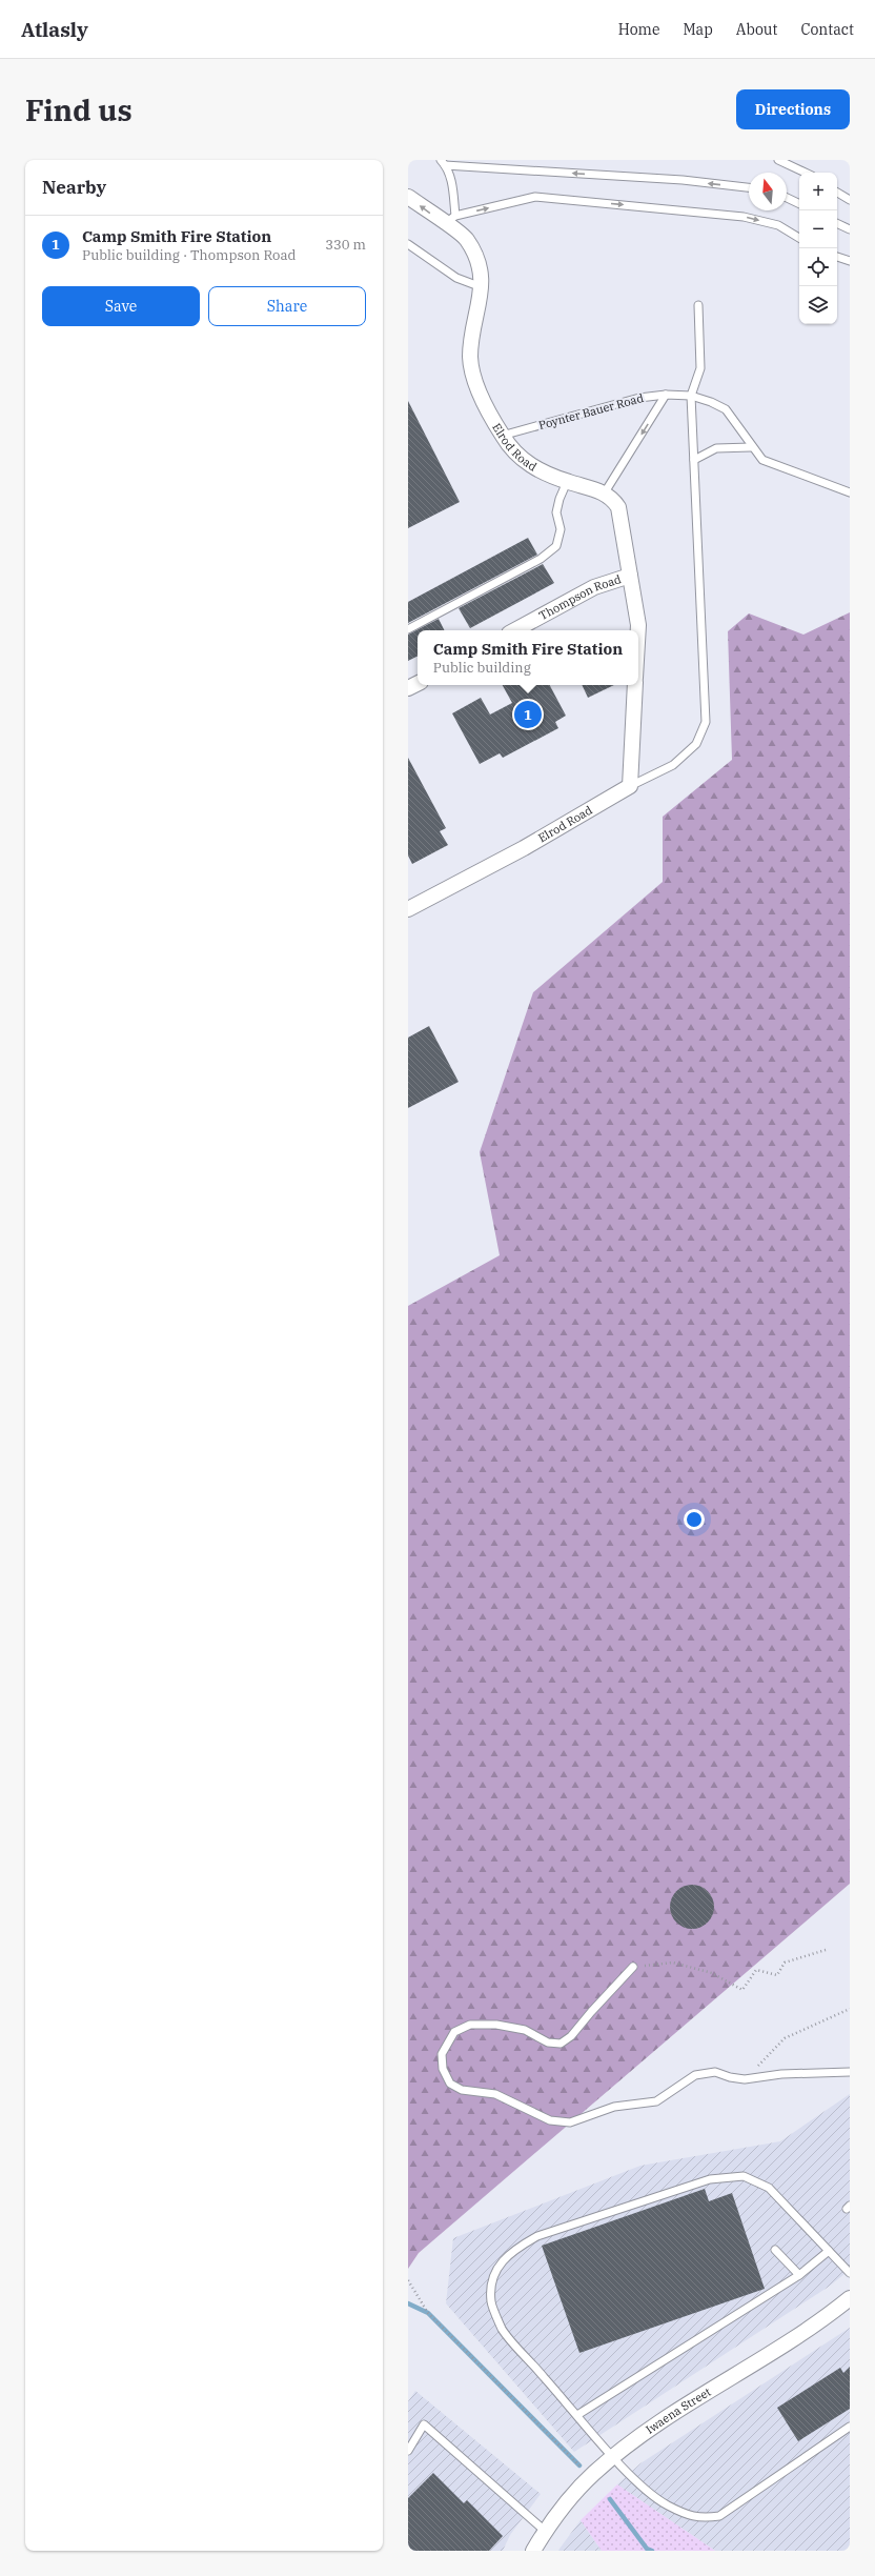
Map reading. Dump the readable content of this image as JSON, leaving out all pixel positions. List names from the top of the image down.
{
  "streets": {
    "street": ["Elrod Road", "Thompson Road", "Iwaena Street"],
    "lane": ["Poynter Bauer Road"]
  },
  "crossings": [
    ["Poynter Bauer Road", "Elrod Road"]
  ],
  "north": "top",
  "page": {
    "header": "Atlasly",
    "nav": [
      "Home",
      "Map",
      "About",
      "Contact"
    ],
    "buttons": [
      "Directions",
      ["Save", "Share"]
    ],
    "title": "Find us",
    "heading": "Nearby",
    "map_buttons": ["+", "−"],
    "list": [
      {
        "mark": "1",
        "name": "Camp Smith Fire Station",
        "note": "Public building · Thompson Road",
        "value": "330 m"
      }
    ],
    "popup": ["Camp Smith Fire Station", "Public building"],
    "pins": "1"
  }
}
